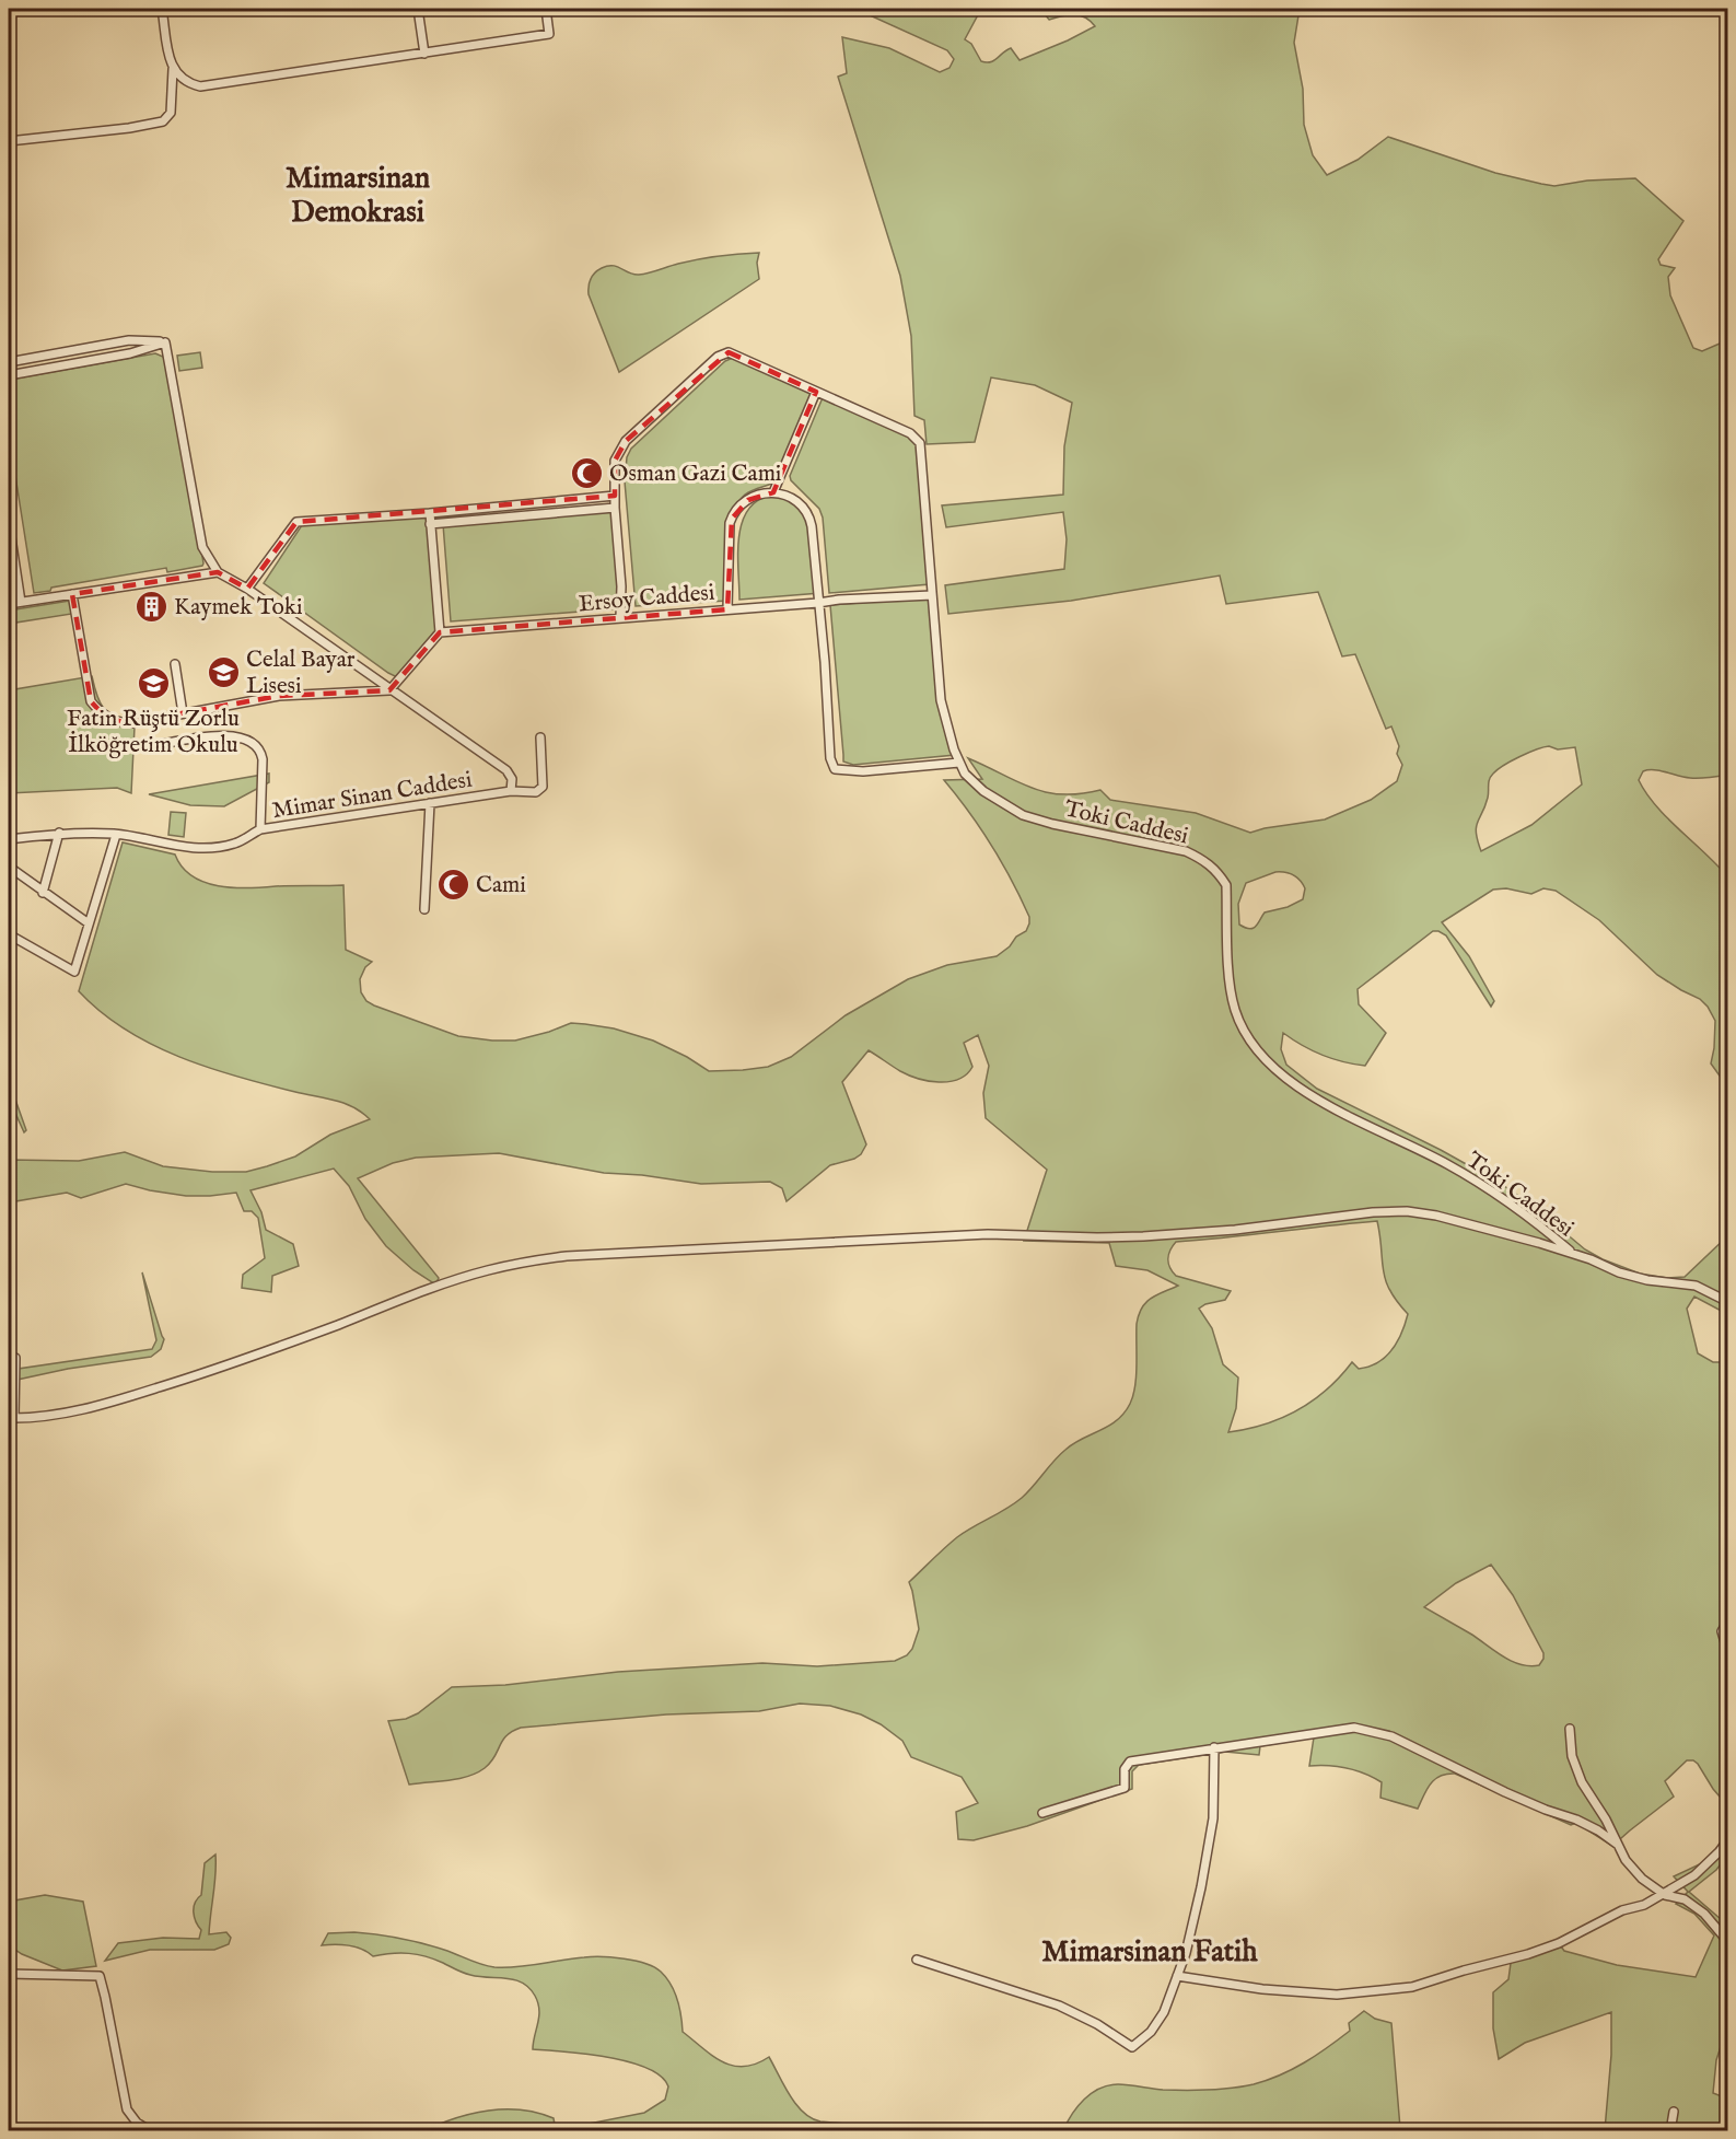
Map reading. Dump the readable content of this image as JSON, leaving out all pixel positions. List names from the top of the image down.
{
  "streets": {
    "street": ["Ersoy Caddesi", "Mimar Sinan Caddesi", "Toki Caddesi"]
  },
  "crossings": [
    ["Ersoy Caddesi", "Toki Caddesi"]
  ],
  "districts": ["Mimarsinan Demokrasi", "Mimarsinan Fatih"],
  "places": {
    "mosque": ["Osman Gazi Cami", "Cami"],
    "building": ["Kaymek Toki"],
    "school or university": ["Celal Bayar Lisesi", "Fatin Rüştü Zorlu İlköğretim Okulu"]
  }
}
